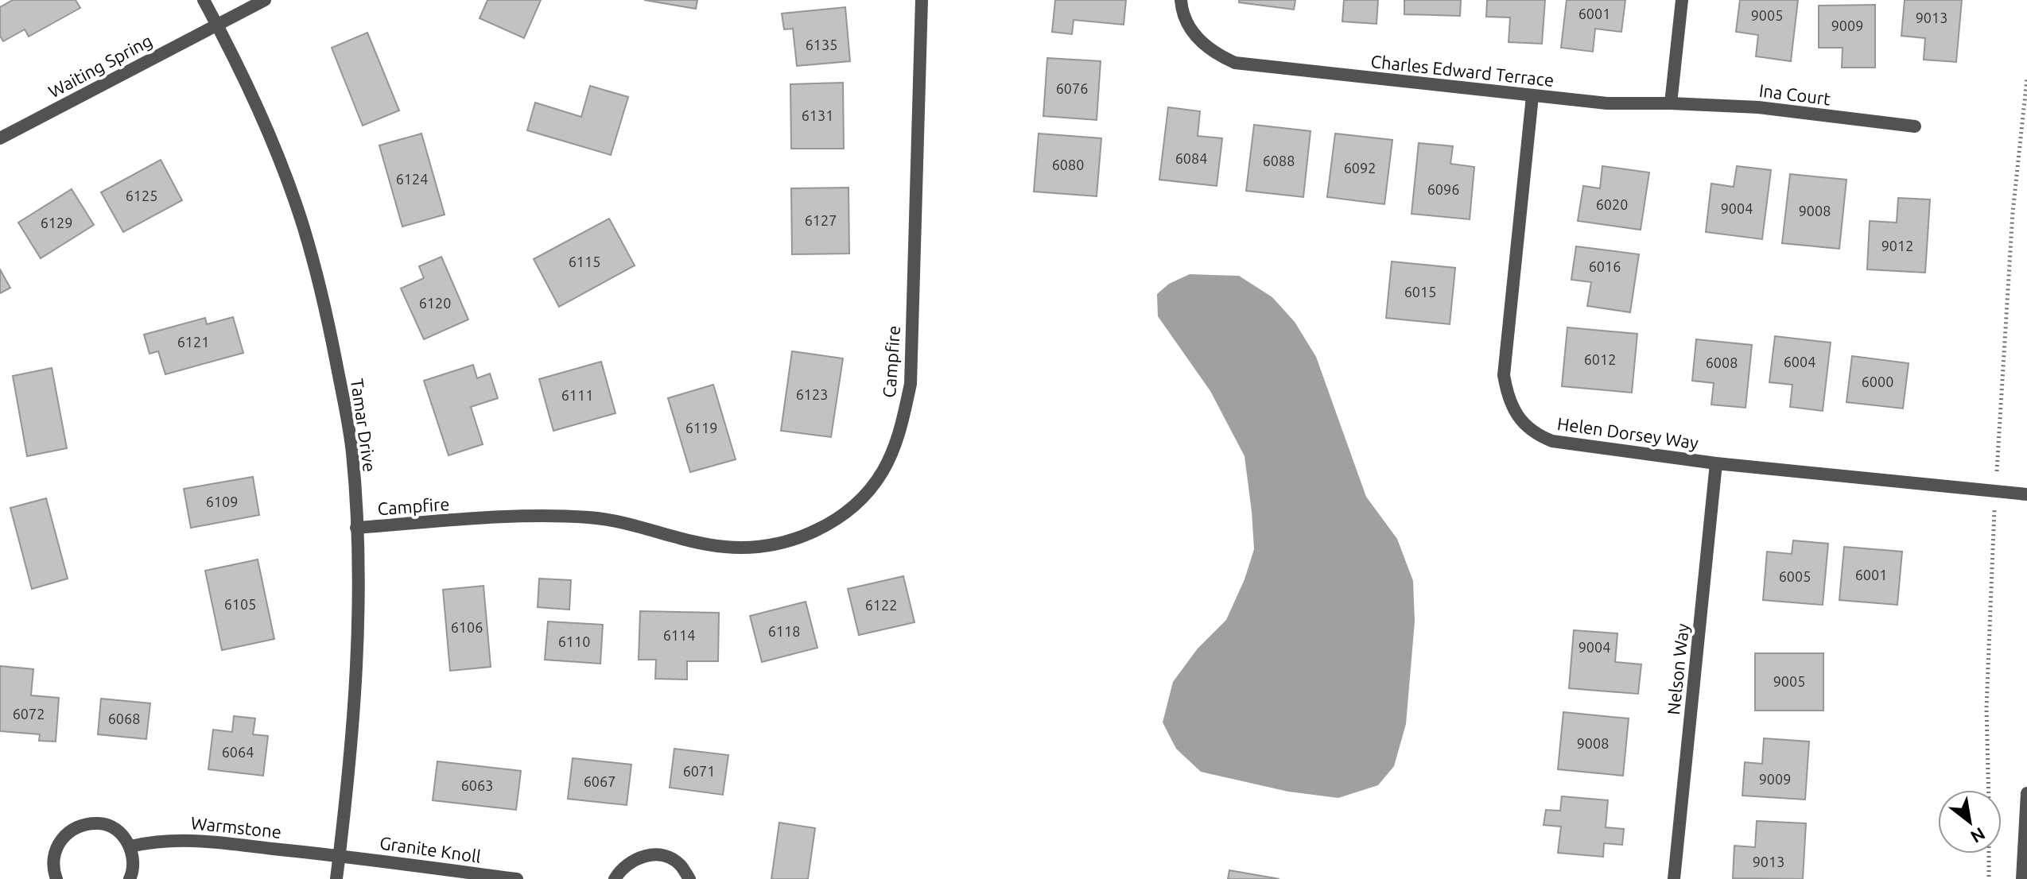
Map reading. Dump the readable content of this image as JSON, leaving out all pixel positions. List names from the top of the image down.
{
  "streets": {
    "street": [
      "Waiting Spring",
      "Charles Edward Terrace",
      "Ina Court",
      "Campfire",
      "Tamar Drive",
      "Helen Dorsey Way",
      "Nelson Way",
      "Warmstone",
      "Granite Knoll"
    ]
  },
  "crossings": [
    ["Waiting Spring", "Tamar Drive"],
    ["Charles Edward Terrace", "Ina Court"],
    ["Charles Edward Terrace", "Helen Dorsey Way"],
    ["Campfire", "Tamar Drive"],
    ["Tamar Drive", "Warmstone"],
    ["Tamar Drive", "Granite Knoll"],
    ["Helen Dorsey Way", "Nelson Way"],
    ["Warmstone", "Granite Knoll"]
  ],
  "house_numbers": [
    "6001",
    "9005",
    "9013",
    "9009",
    "6135",
    "6076",
    "6131",
    "6084",
    "6088",
    "6080",
    "6092",
    "6124",
    "6096",
    "6125",
    "6020",
    "9004",
    "9008",
    "6127",
    "6129",
    "9012",
    "6115",
    "6016",
    "6015",
    "6120",
    "6121",
    "6012",
    "6004",
    "6008",
    "6000",
    "6123",
    "6111",
    "6119",
    "6109",
    "6001",
    "6005",
    "6105",
    "6122",
    "6106",
    "6118",
    "6114",
    "6110",
    "9004",
    "9005",
    "6072",
    "6068",
    "9008",
    "6064",
    "6071",
    "9009",
    "6067",
    "6063",
    "9013"
  ],
  "north": "bottom right"
}
